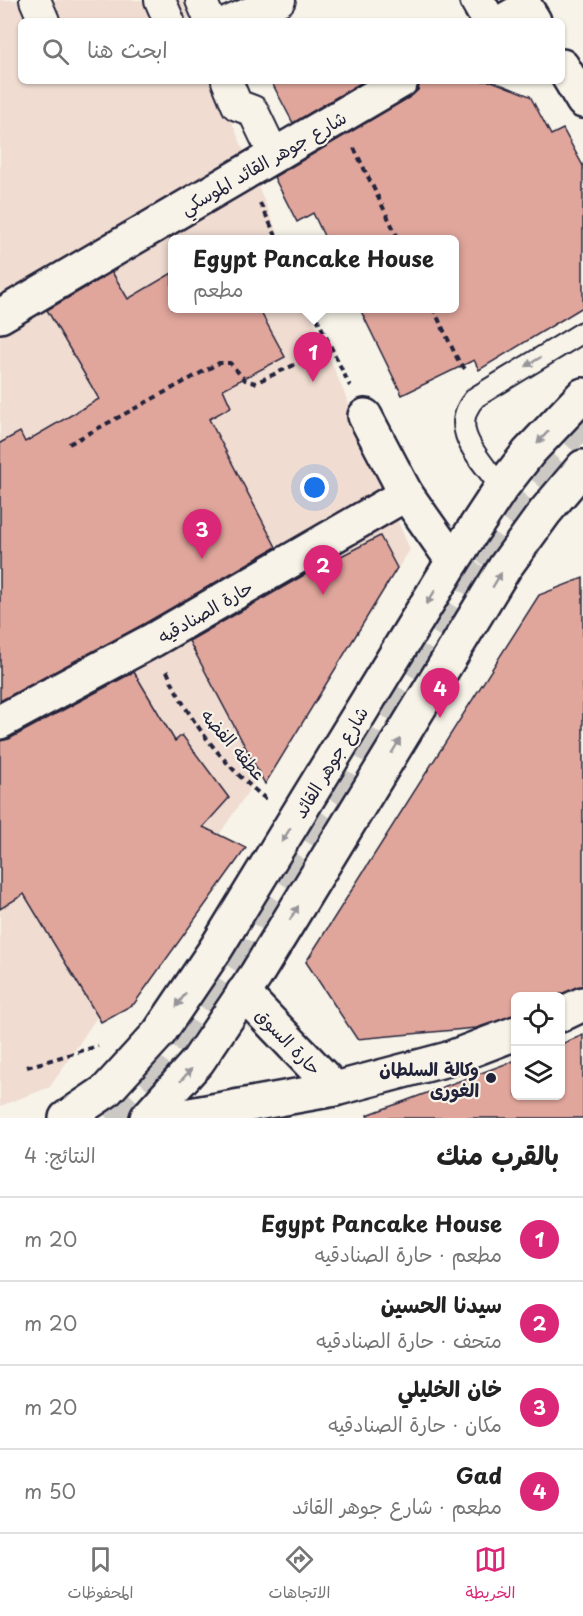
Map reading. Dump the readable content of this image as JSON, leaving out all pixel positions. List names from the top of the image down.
{
  "streets": {
    "street": [
      "شارع جوهر القائد الموسكي",
      "حارة الصنادقيه",
      "شارع جوهر القائد",
      "حارة السوق"
    ],
    "path": ["عطفه الفضه"]
  },
  "crossings": [
    ["حارة الصنادقيه", "عطفه الفضه"],
    ["عطفه الفضه", "شارع جوهر القائد"]
  ],
  "places": ["وكالة السلطان الغورى"],
  "page": {
    "search": "ابحث هنا",
    "popup": ["Egypt Pancake House", "مطعم"],
    "pins": [
      "1",
      "3",
      "2",
      "4"
    ],
    "heading": ["بالقرب منك", "النتائج: 4"],
    "list": [
      {
        "mark": "1",
        "name": "Egypt Pancake House",
        "note": "مطعم · حارة الصنادقيه",
        "value": "20 m"
      },
      {
        "mark": "2",
        "name": "سيدنا الحسين",
        "note": "متحف · حارة الصنادقيه",
        "value": "20 m"
      },
      {
        "mark": "3",
        "name": "خان الخليلي",
        "note": "مكان · حارة الصنادقيه",
        "value": "20 m"
      },
      {
        "mark": "4",
        "name": "Gad",
        "note": "مطعم · شارع جوهر القائد",
        "value": "50 m"
      }
    ],
    "nav": ["الخريطة", "الاتجاهات", "المحفوظات"]
  }
}
